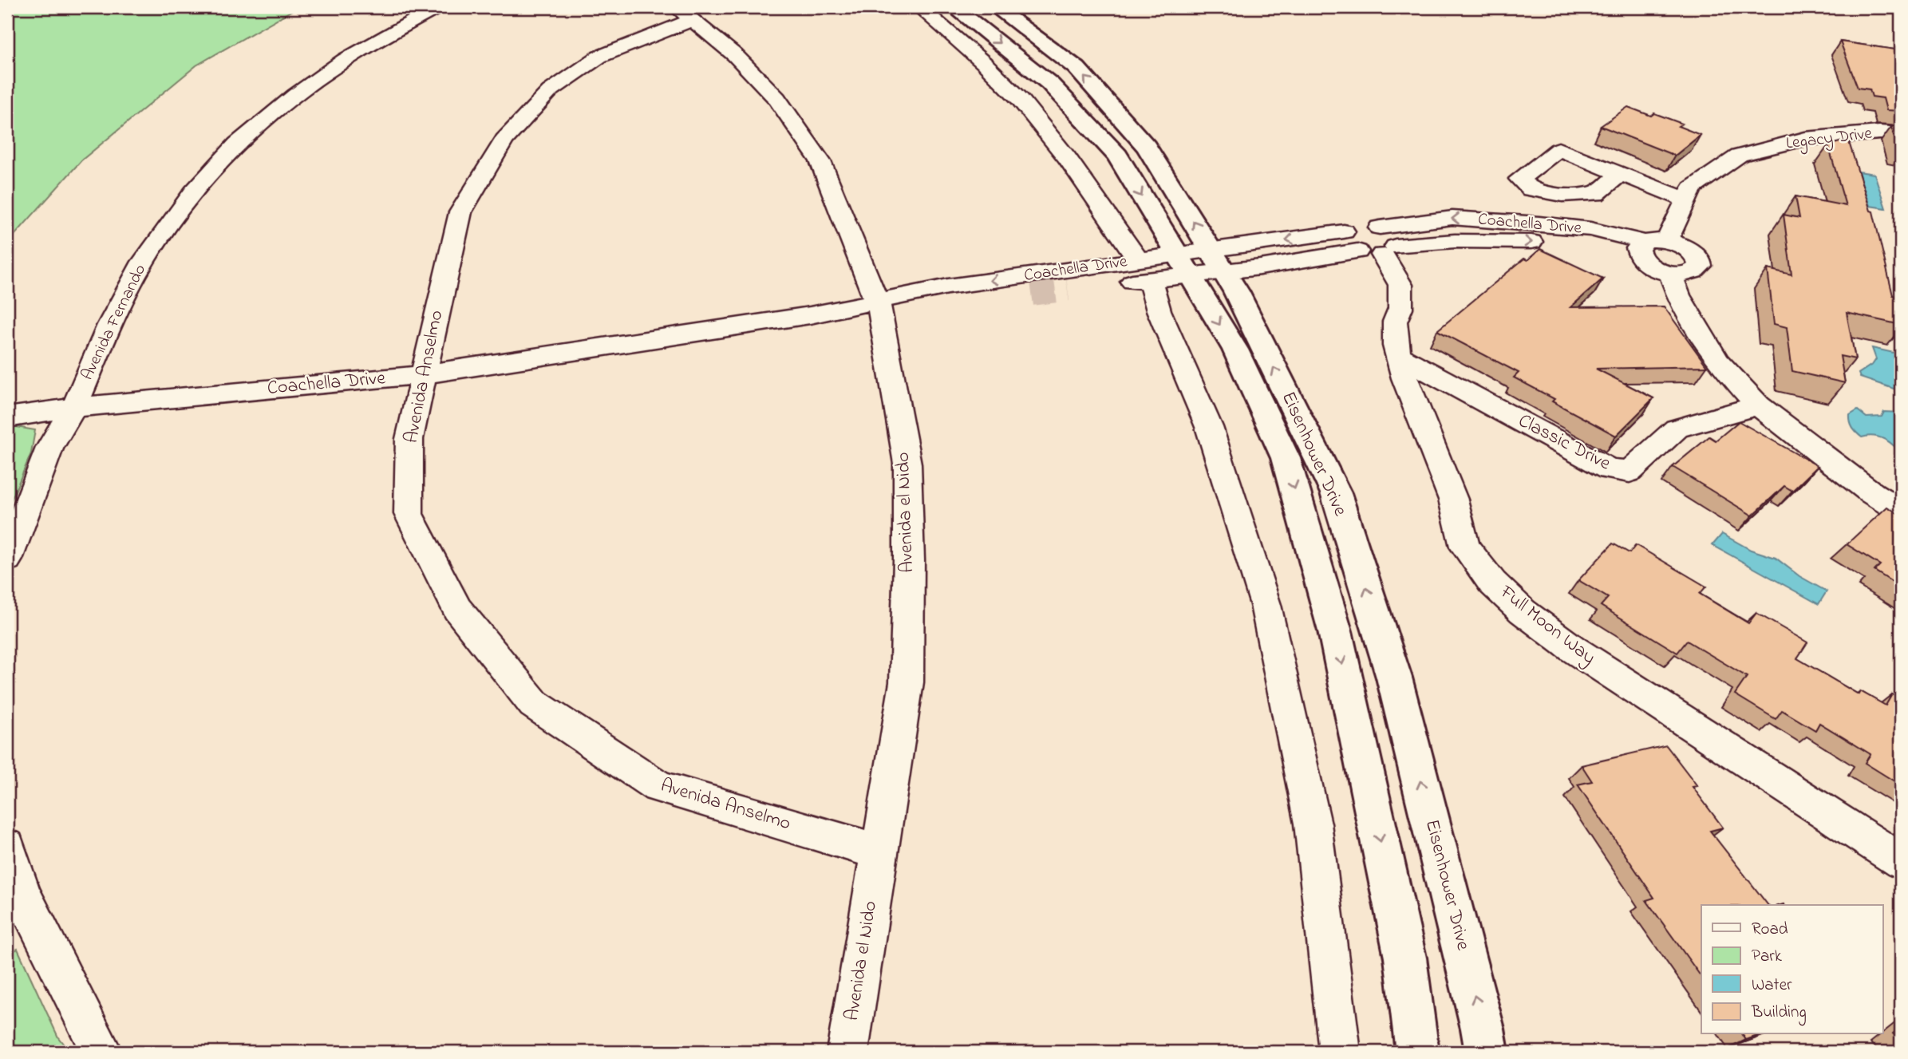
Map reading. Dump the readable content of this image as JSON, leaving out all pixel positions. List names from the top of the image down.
{
  "streets": {
    "main road": ["Eisenhower Drive"],
    "street": [
      "Legacy Drive",
      "Coachella Drive",
      "Avenida Fernando",
      "Avenida Anselmo",
      "Classic Drive",
      "Avenida el Nido",
      "Full Moon Way"
    ]
  },
  "crossings": [
    ["Legacy Drive", "Coachella Drive"],
    ["Coachella Drive", "Avenida Fernando"],
    ["Coachella Drive", "Avenida Anselmo"],
    ["Coachella Drive", "Eisenhower Drive"],
    ["Coachella Drive", "Avenida el Nido"],
    ["Coachella Drive", "Full Moon Way"],
    ["Avenida Anselmo", "Avenida el Nido"],
    ["Classic Drive", "Full Moon Way"]
  ],
  "legend": [
    "Road",
    "Park",
    "Water",
    "Building"
  ]
}
